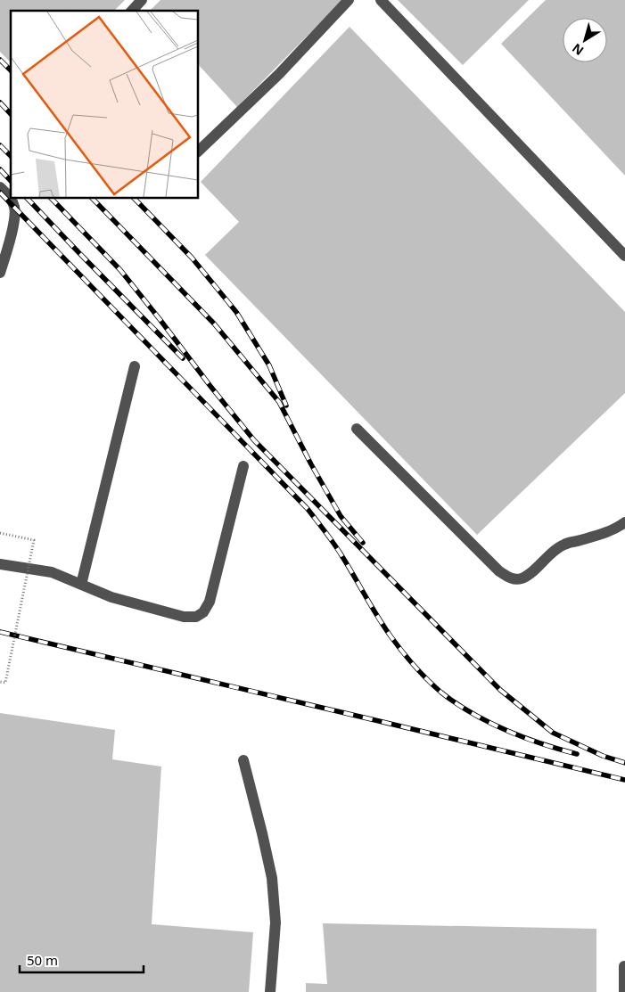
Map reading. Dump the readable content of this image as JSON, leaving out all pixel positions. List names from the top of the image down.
{
  "scale_bar": "50 m",
  "north": "bottom left"
}
